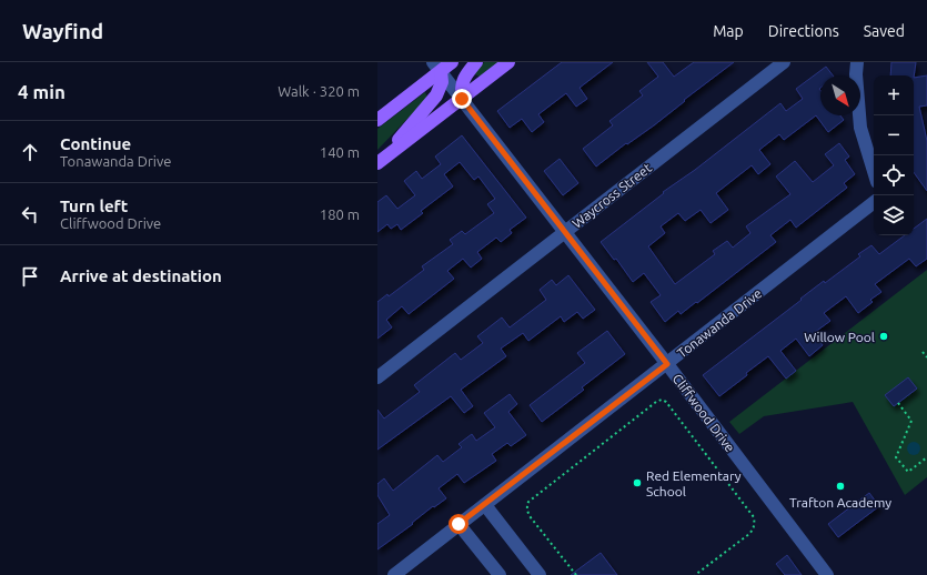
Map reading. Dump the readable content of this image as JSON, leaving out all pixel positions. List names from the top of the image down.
{
  "streets": {
    "street": ["Waycross Street", "Tonawanda Drive", "Cliffwood Drive"]
  },
  "crossings": [
    ["Waycross Street", "Cliffwood Drive"],
    ["Tonawanda Drive", "Cliffwood Drive"]
  ],
  "places": ["Willow Pool", "Red Elementary School", "Trafton Academy"],
  "north": "bottom right",
  "page": {
    "header": "Wayfind",
    "nav": ["Map", "Directions", "Saved"],
    "heading": ["4 min", "Walk · 320 m"],
    "map_buttons": ["+", "−"],
    "list": [
      ["Continue", "Tonawanda Drive", "140 m"],
      ["Turn left", "Cliffwood Drive", "180 m"],
      "Arrive at destination"
    ]
  }
}
